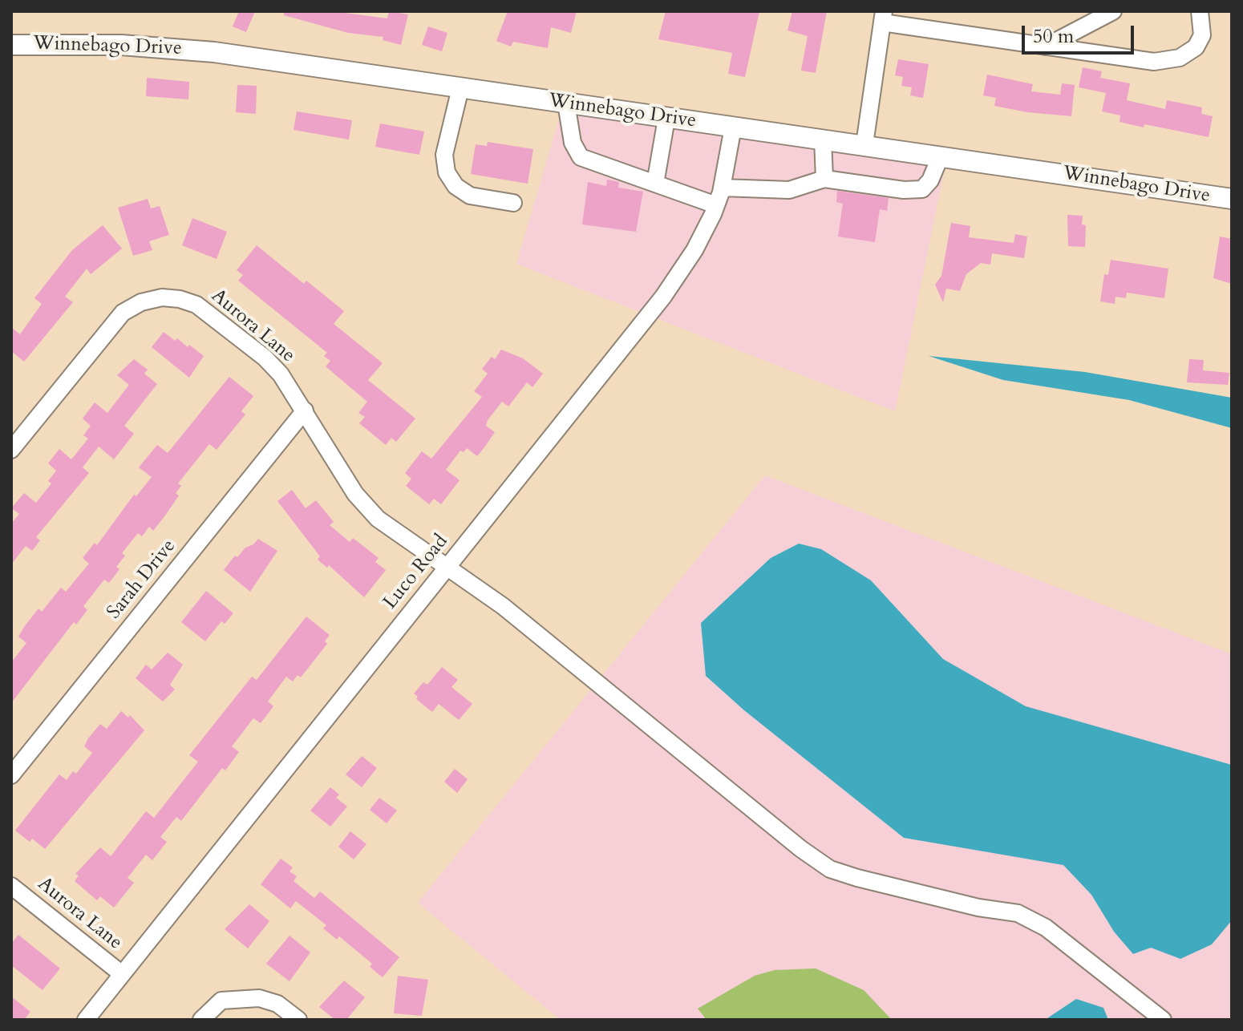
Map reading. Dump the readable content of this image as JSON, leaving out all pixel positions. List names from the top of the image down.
{
  "streets": {
    "main road": ["Winnebago Drive"],
    "street": ["Aurora Lane", "Luco Road", "Sarah Drive"]
  },
  "crossings": [
    ["Winnebago Drive", "Luco Road"],
    ["Aurora Lane", "Luco Road"],
    ["Aurora Lane", "Sarah Drive"]
  ],
  "scale_bar": "50 m"
}
